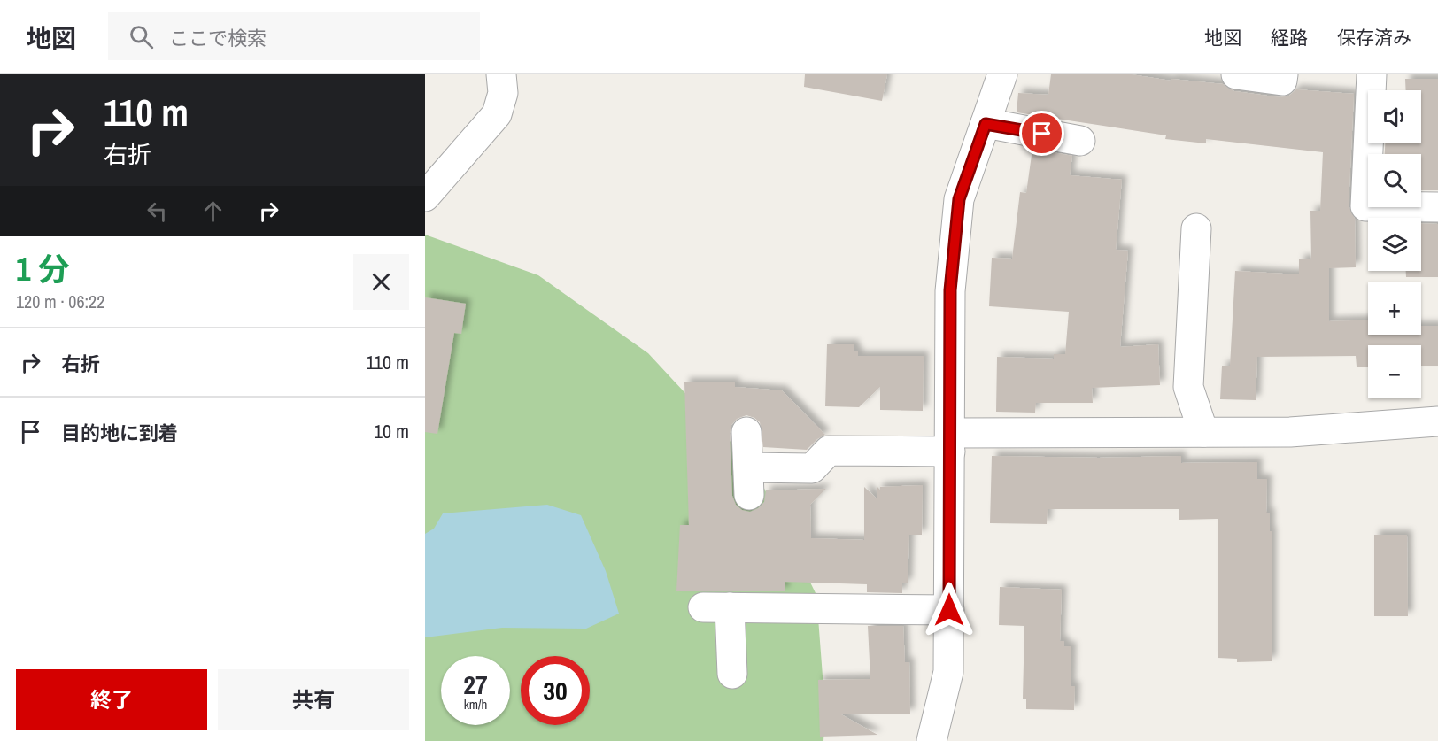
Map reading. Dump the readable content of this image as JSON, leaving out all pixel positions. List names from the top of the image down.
{
  "page": {
    "header": "地図",
    "search": "ここで検索",
    "nav": ["地図", "経路", "保存済み"],
    "turn": ["110 m", "右折"],
    "map_buttons": ["+", "−"],
    "heading": ["1 分", "120 m · 06:22"],
    "list": [
      {
        "name": "右折",
        "value": "110 m"
      },
      {
        "name": "目的地に到着",
        "value": "10 m"
      }
    ],
    "speed": "27 km/h",
    "limit": "30",
    "buttons": ["終了", "共有"]
  }
}
